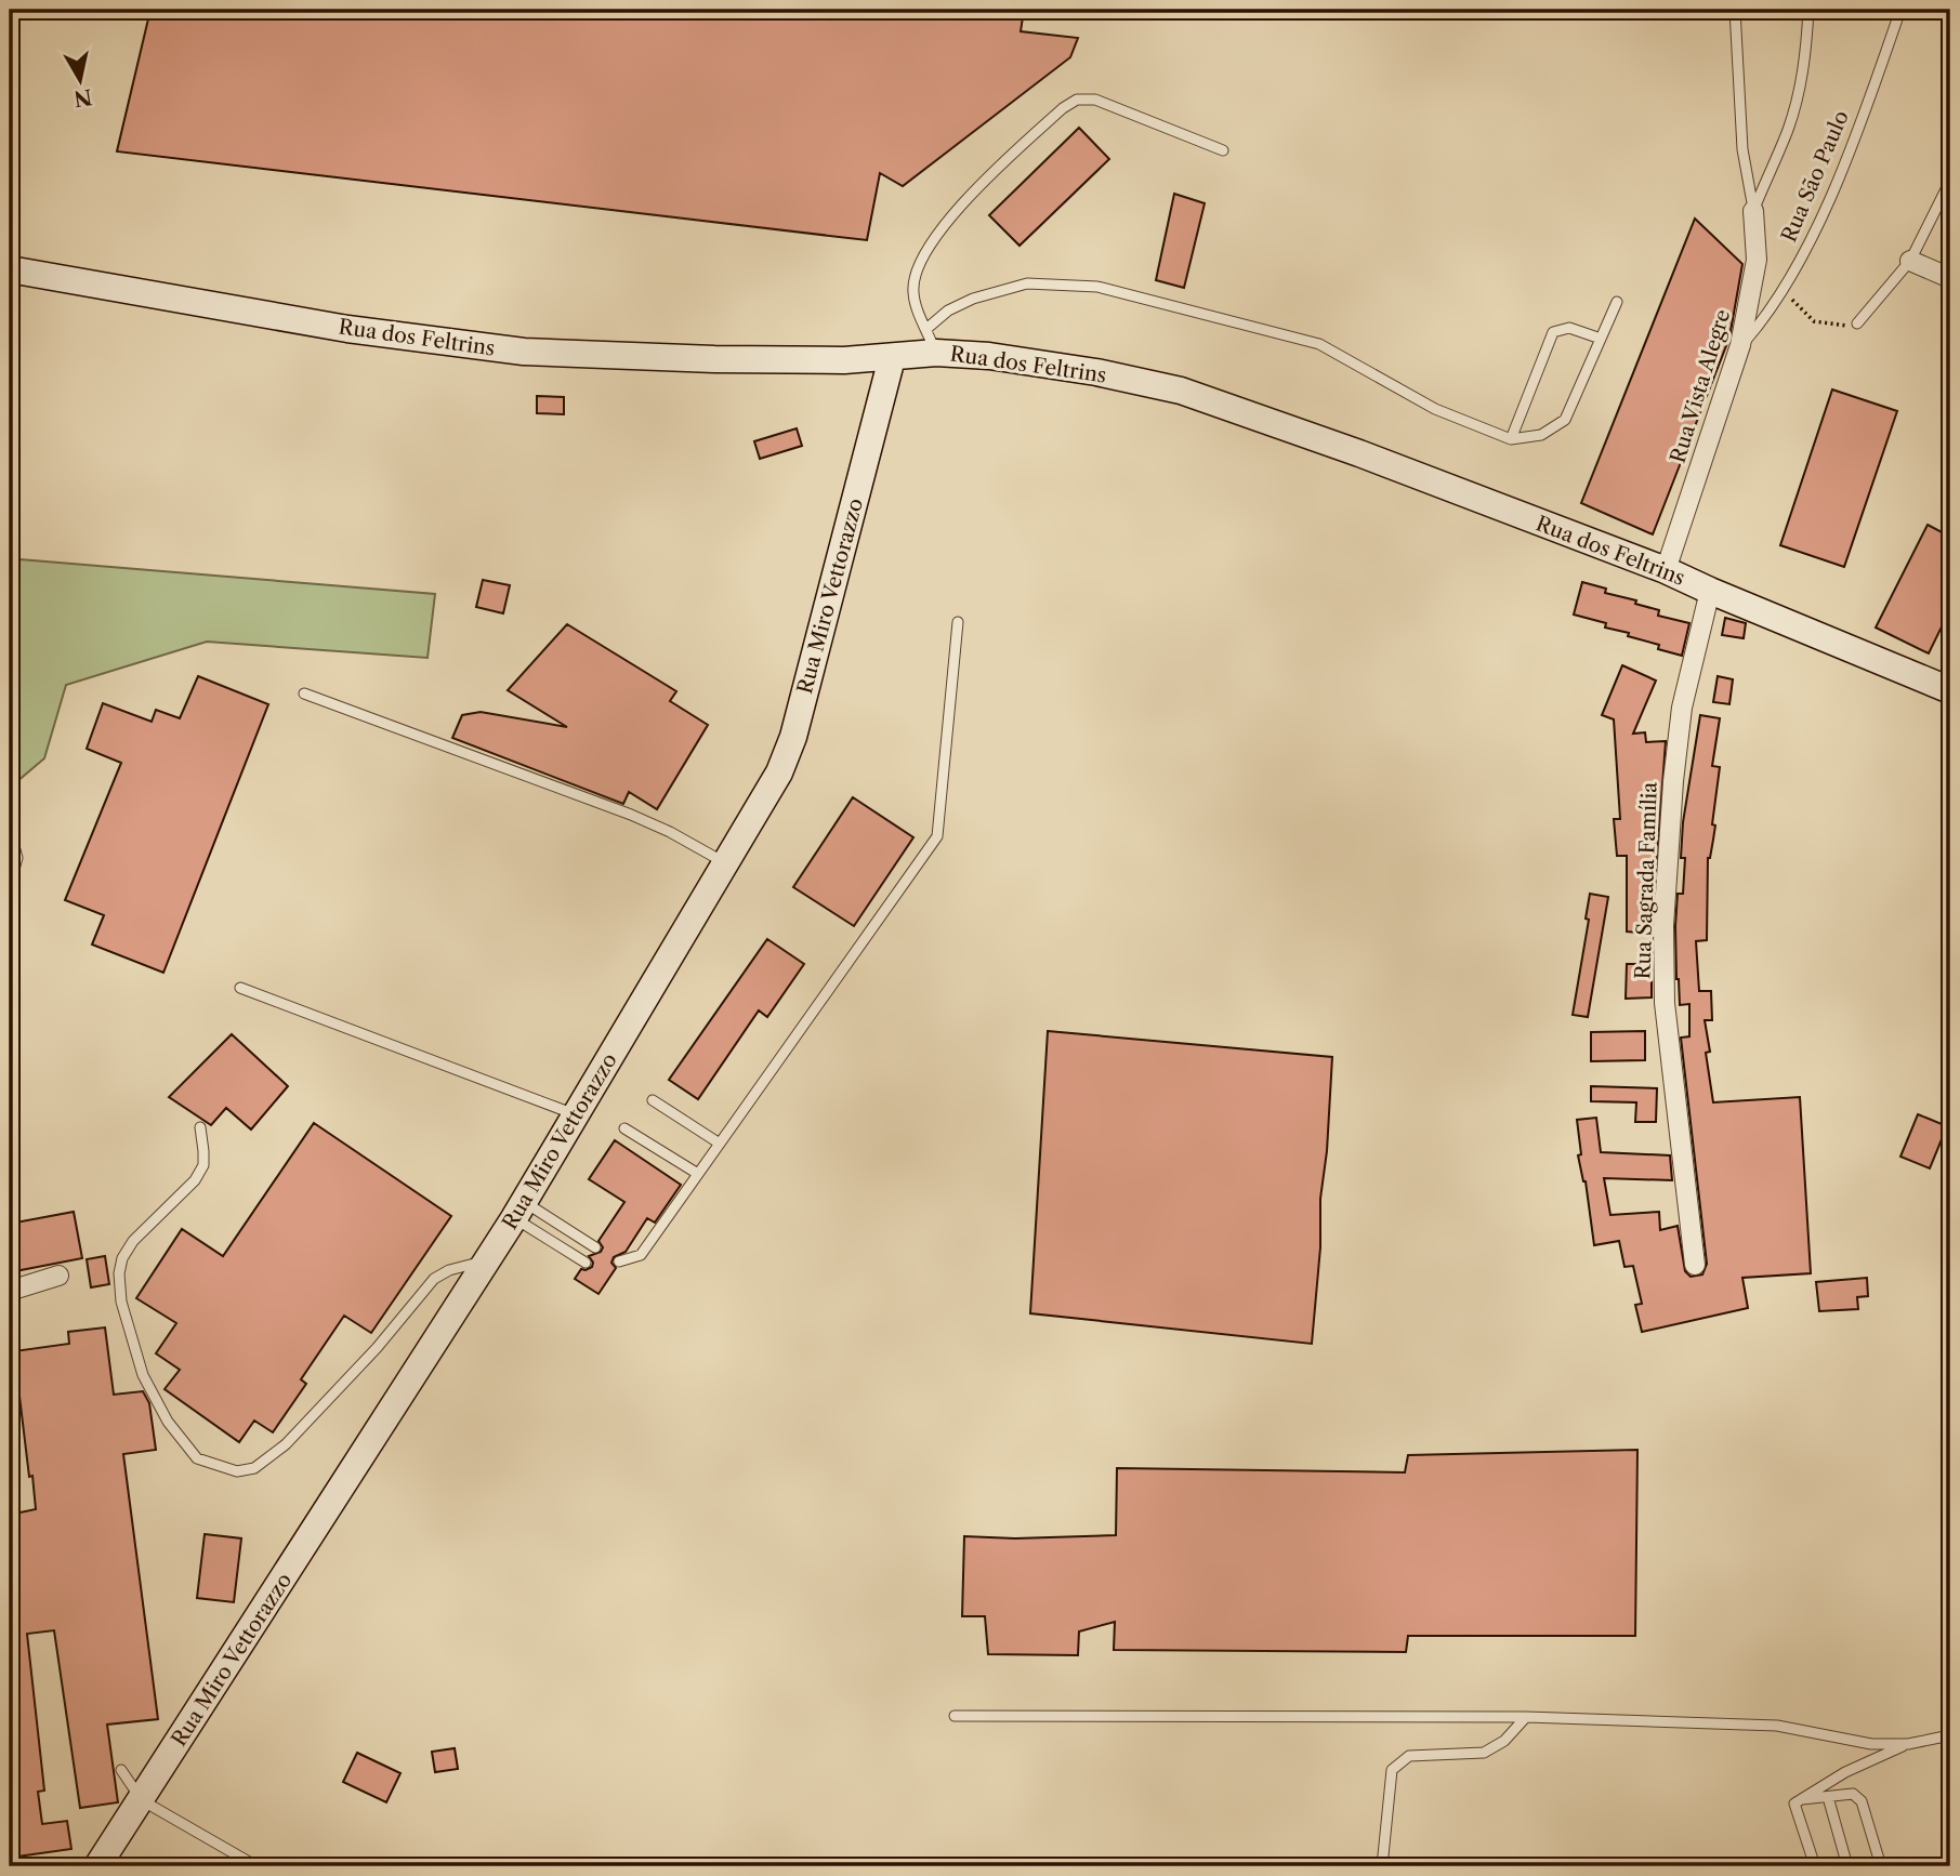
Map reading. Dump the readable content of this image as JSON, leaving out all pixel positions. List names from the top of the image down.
{
  "streets": {
    "street": [
      "Rua dos Feltrins",
      "Rua Vista Alegre",
      "Rua Miro Vettorazzo",
      "Rua Sagrada Família"
    ],
    "lane": ["Rua São Paulo"]
  },
  "crossings": [
    ["Rua São Paulo", "Rua Vista Alegre"],
    ["Rua dos Feltrins", "Rua Vista Alegre"],
    ["Rua dos Feltrins", "Rua Miro Vettorazzo"],
    ["Rua dos Feltrins", "Rua Sagrada Família"]
  ],
  "north": "bottom"
}
